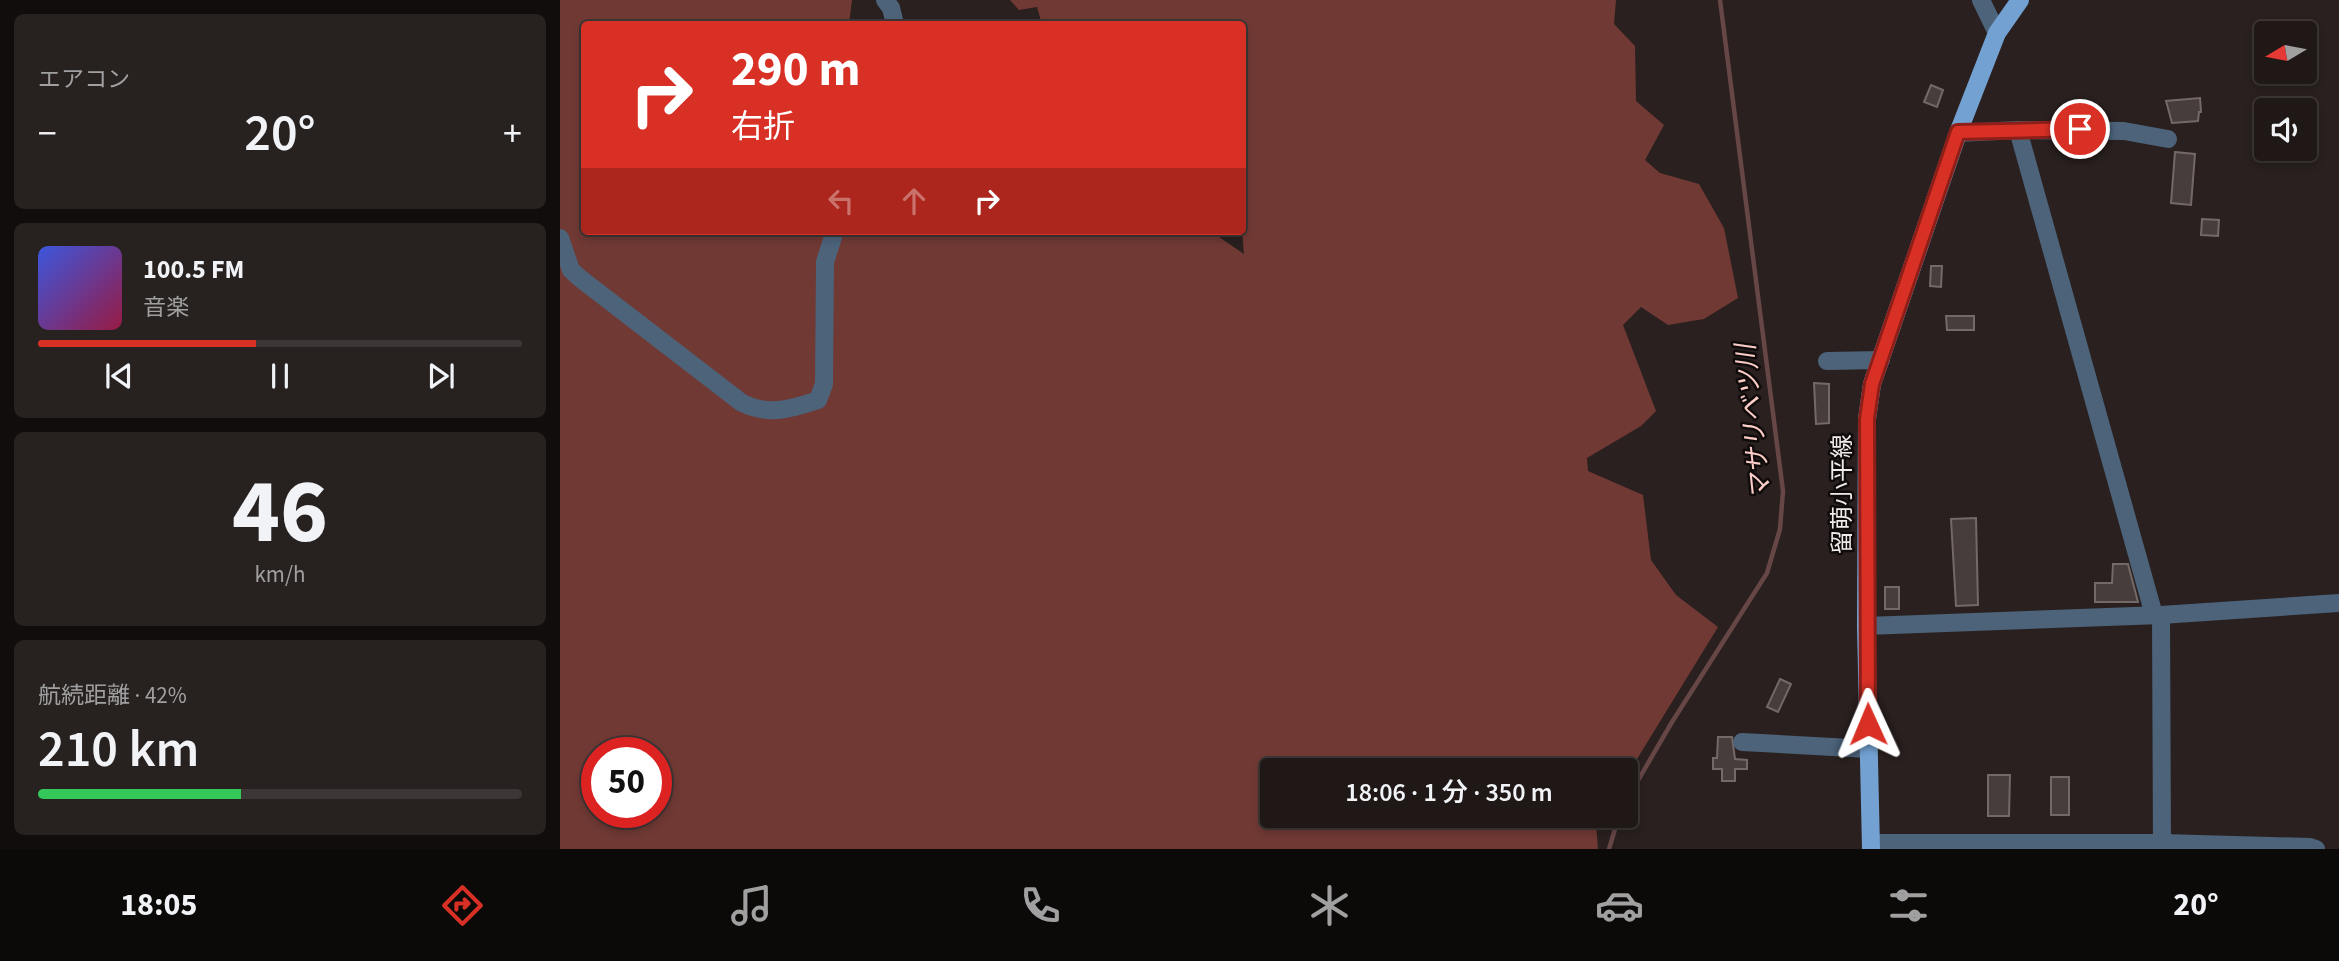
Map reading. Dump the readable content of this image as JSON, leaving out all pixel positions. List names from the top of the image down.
{
  "streets": {
    "main road": ["留萌小平線"]
  },
  "water": ["マサリベツ川"],
  "north": "left",
  "page": {
    "tile": [
      "エアコン",
      ["46", "km/h"],
      ["航続距離 · 42%", "210 km"]
    ],
    "turn": ["290 m", "右折"],
    "heat": ["−", "20°", "+"],
    "song": ["100.5 FM", "音楽"],
    "limit": "50",
    "trip": "18:06 · 1 分 · 350 m",
    "tabs": ["18:05", "20°"]
  }
}
